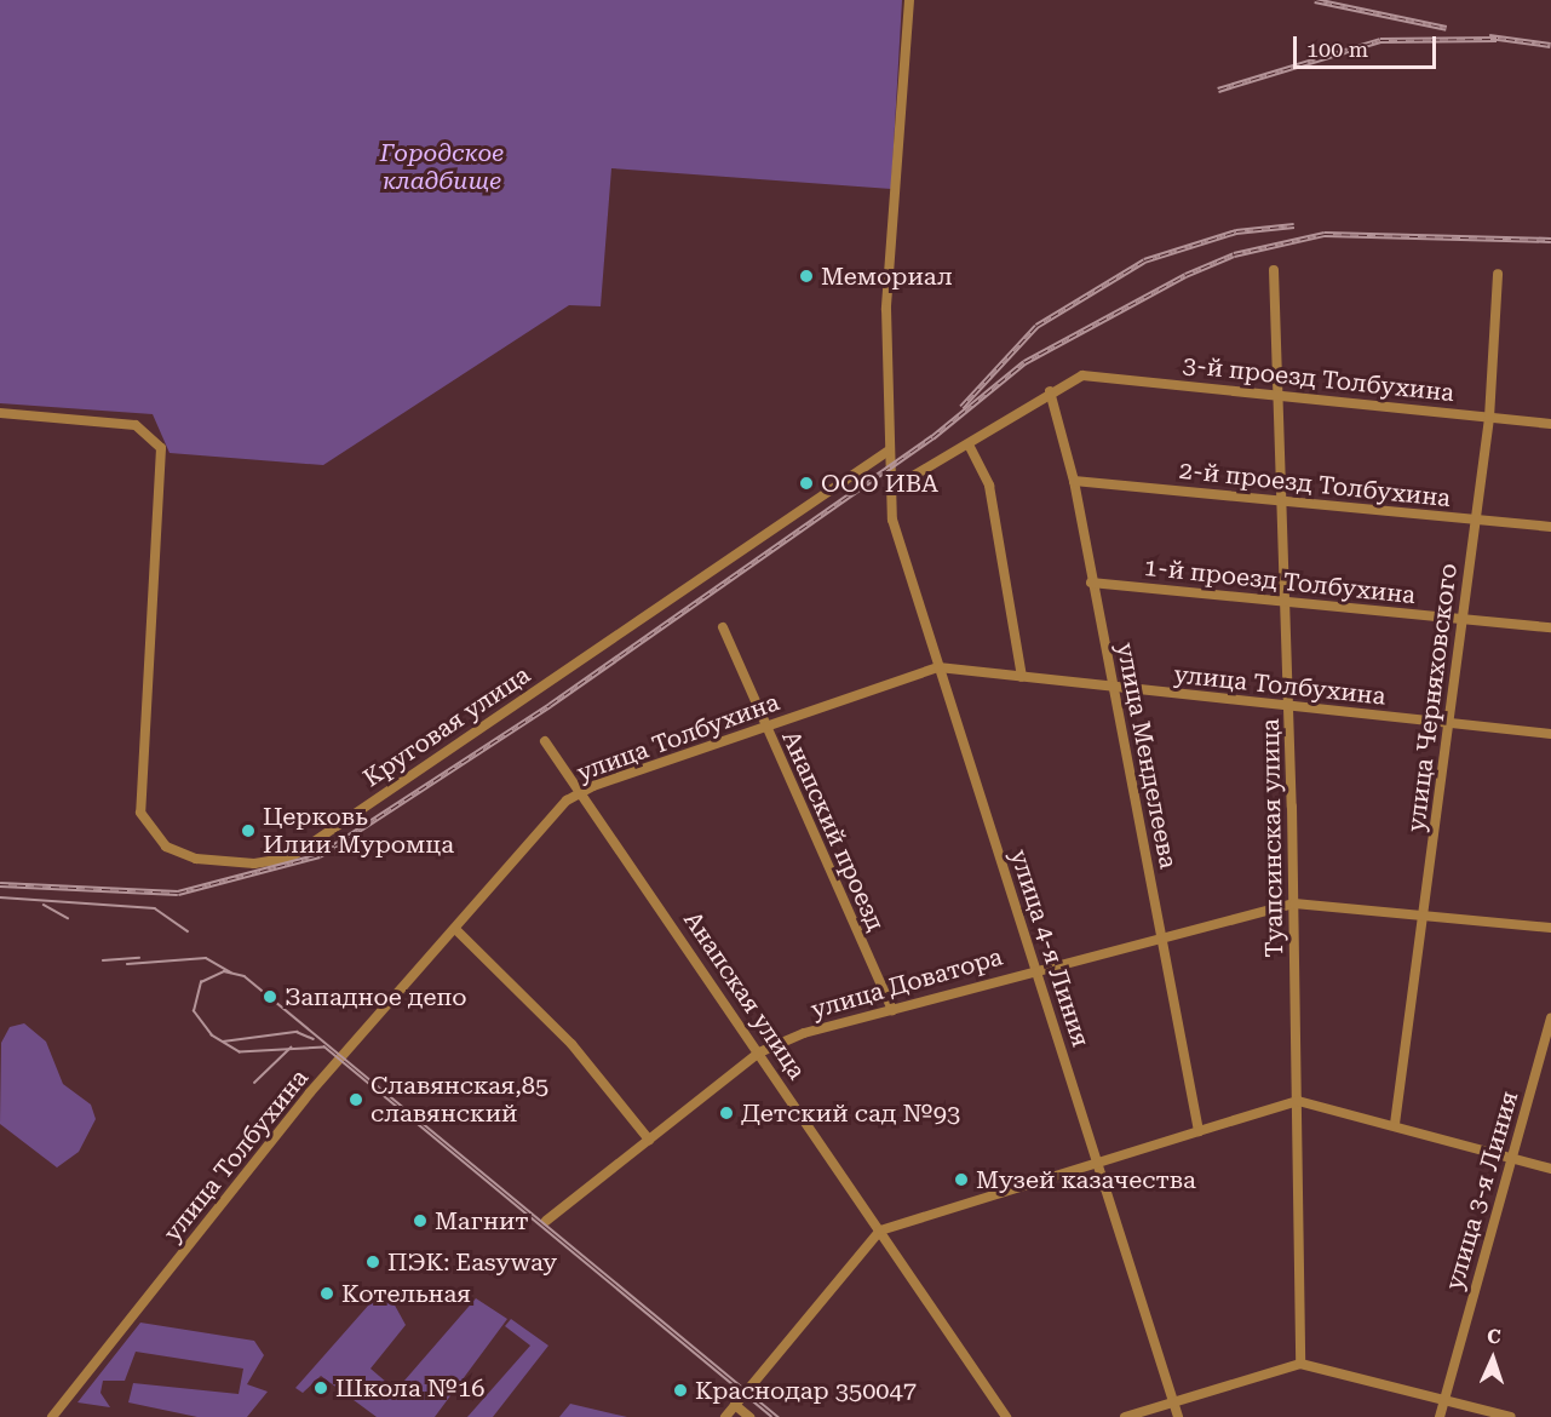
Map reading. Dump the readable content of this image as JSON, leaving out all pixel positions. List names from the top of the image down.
{
  "streets": {
    "street": [
      "3-й проезд Толбухина",
      "2-й проезд Толбухина",
      "1-й проезд Толбухина",
      "улица Толбухина",
      "улица Черняховского",
      "Круговая улица",
      "улица Менделеева",
      "Анапский проезд",
      "Туапсинская улица",
      "улица 4-я Линия",
      "улица Доватора",
      "Анапская улица",
      "улица 3-я Линия"
    ]
  },
  "crossings": [
    ["3-й проезд Толбухина", "улица Черняховского"],
    ["3-й проезд Толбухина", "улица Менделеева"],
    ["3-й проезд Толбухина", "Туапсинская улица"],
    ["2-й проезд Толбухина", "улица Черняховского"],
    ["2-й проезд Толбухина", "улица Менделеева"],
    ["2-й проезд Толбухина", "Туапсинская улица"],
    ["1-й проезд Толбухина", "улица Черняховского"],
    ["1-й проезд Толбухина", "улица Менделеева"],
    ["1-й проезд Толбухина", "Туапсинская улица"],
    ["улица Толбухина", "улица Черняховского"],
    ["улица Толбухина", "улица Менделеева"],
    ["улица Толбухина", "Анапский проезд"],
    ["улица Толбухина", "Туапсинская улица"],
    ["улица Толбухина", "улица 4-я Линия"],
    ["улица Толбухина", "Анапская улица"],
    ["улица Черняховского", "улица Доватора"],
    ["Круговая улица", "улица 4-я Линия"],
    ["улица Менделеева", "улица Доватора"],
    ["Анапский проезд", "улица Доватора"],
    ["Туапсинская улица", "улица Доватора"],
    ["улица 4-я Линия", "улица Доватора"],
    ["улица Доватора", "Анапская улица"]
  ],
  "parks": ["Городское кладбище"],
  "places": [
    "Мемориал",
    "ООО ИВА",
    "Церковь Илии Муромца",
    "Западное депо",
    "Славянская,85 славянский",
    "Детский сад №93",
    "Музей казачества",
    "Магнит",
    "ПЭК: Easyway",
    "Котельная",
    "Школа №16",
    "Краснодар 350047"
  ],
  "scale_bar": "100 m",
  "north": "top"
}
